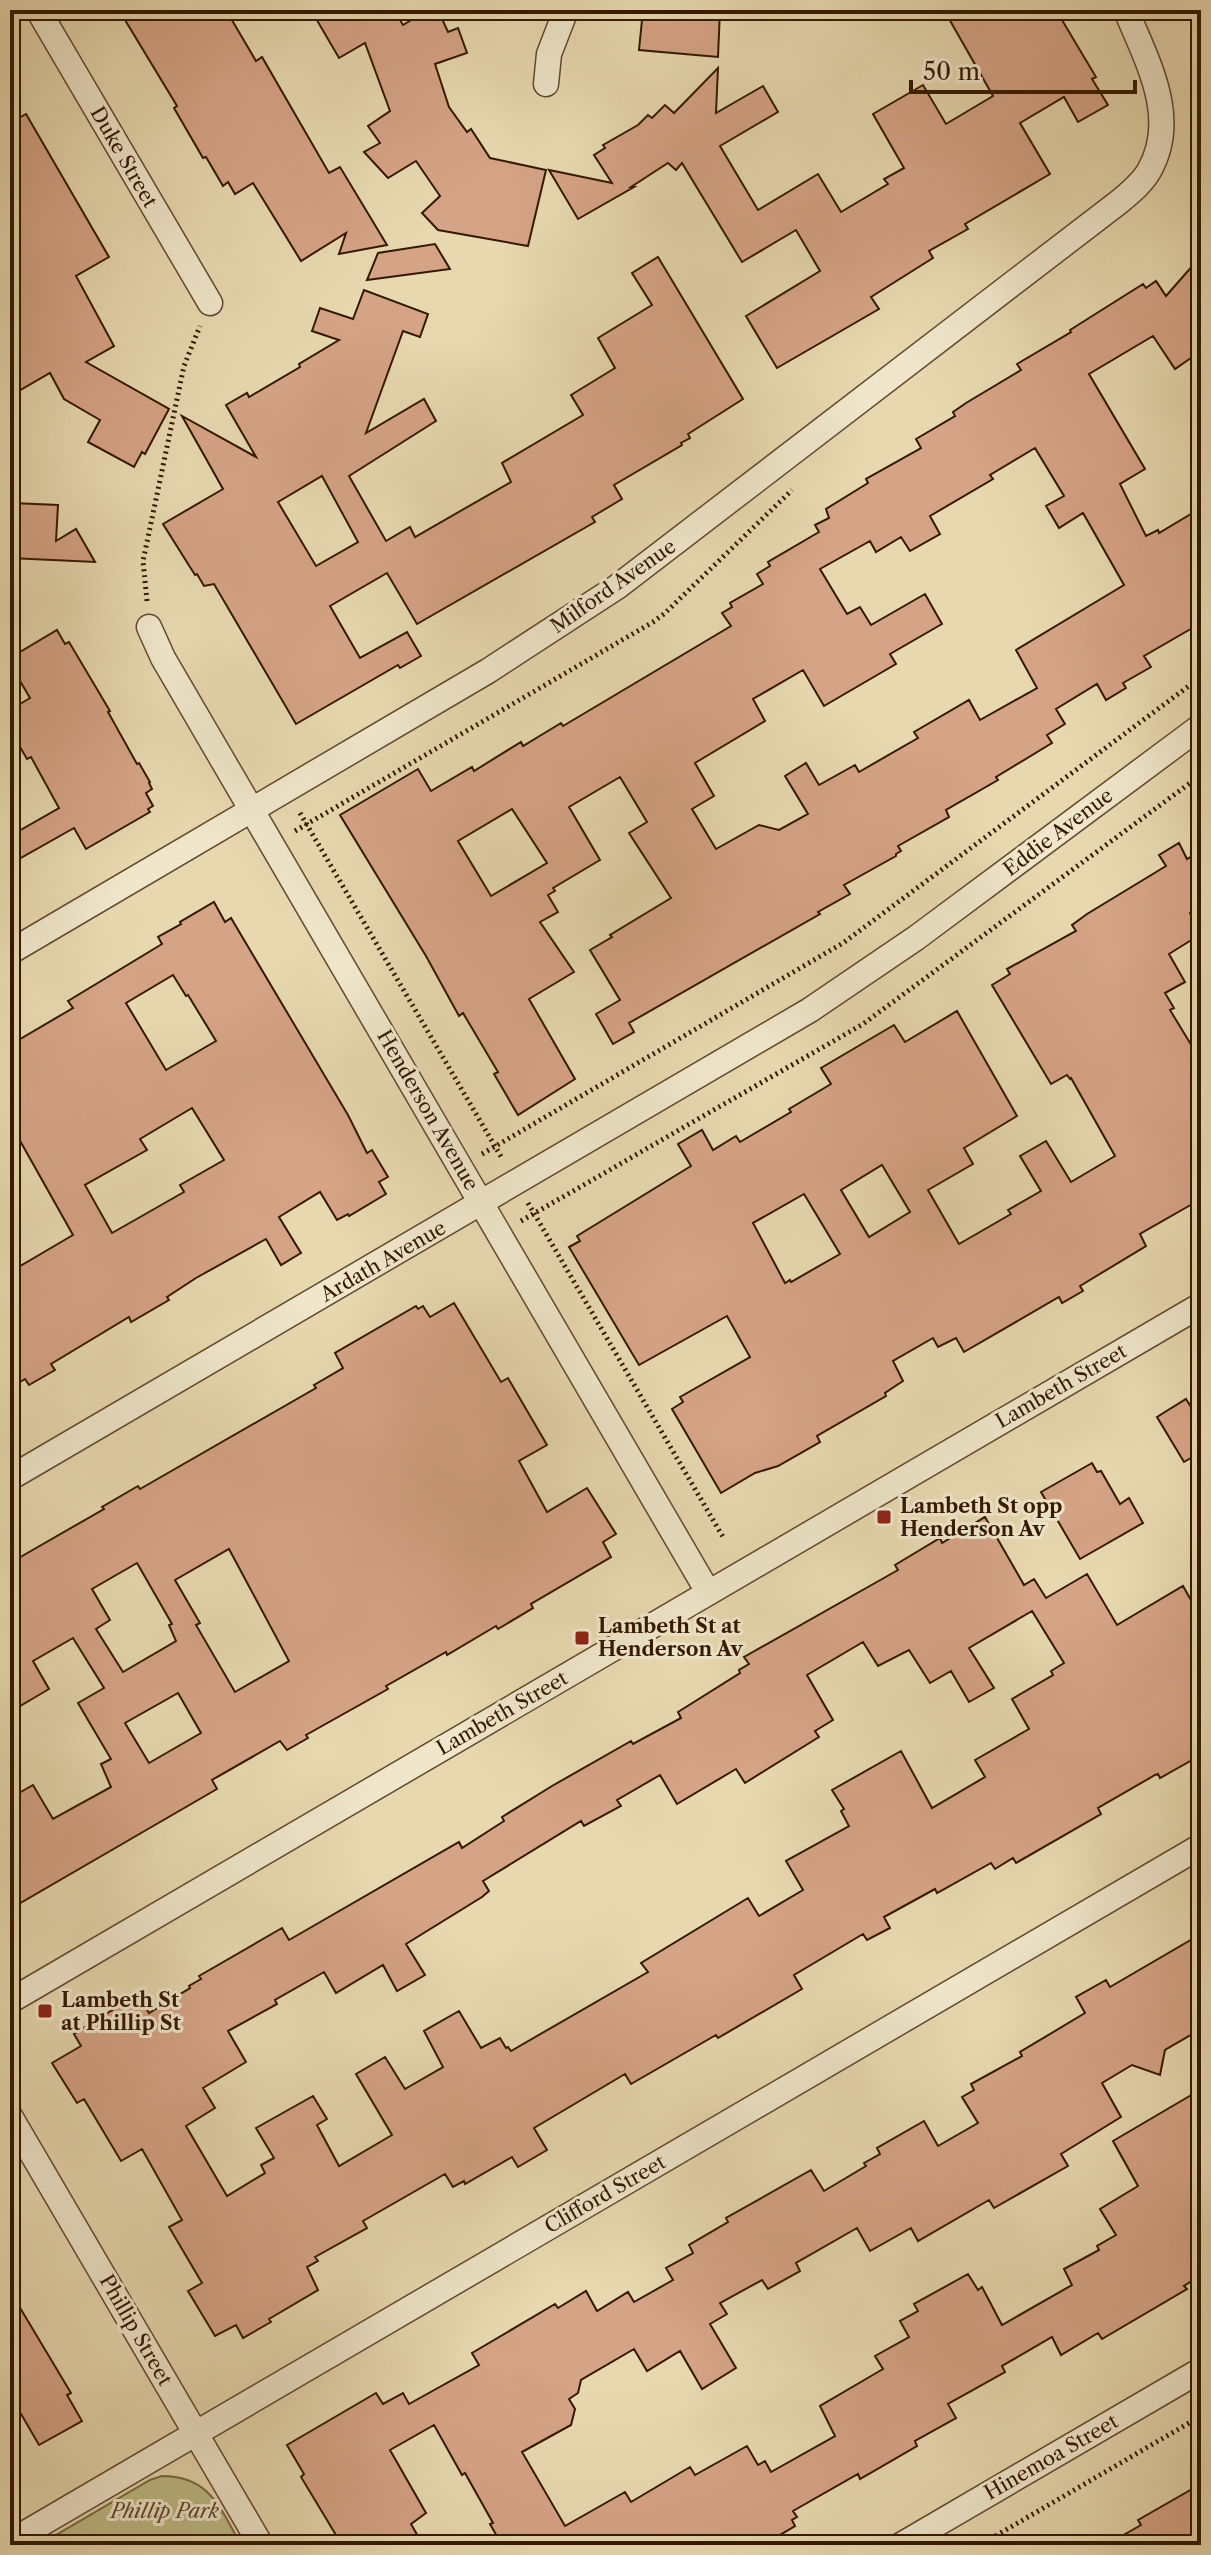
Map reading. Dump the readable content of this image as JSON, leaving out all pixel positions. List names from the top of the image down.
{
  "streets": {
    "street": [
      "Duke Street",
      "Milford Avenue",
      "Eddie Avenue",
      "Henderson Avenue",
      "Ardath Avenue",
      "Lambeth Street",
      "Clifford Street",
      "Phillip Street",
      "Hinemoa Street"
    ]
  },
  "crossings": [
    ["Milford Avenue", "Henderson Avenue"],
    ["Eddie Avenue", "Ardath Avenue"],
    ["Henderson Avenue", "Ardath Avenue"],
    ["Henderson Avenue", "Lambeth Street"],
    ["Clifford Street", "Phillip Street"]
  ],
  "parks": ["Phillip Park"],
  "places": {
    "transit": ["Lambeth St opp Henderson Av", "Lambeth St at Henderson Av", "Lambeth St at Phillip St"]
  },
  "scale_bar": "50 m"
}
